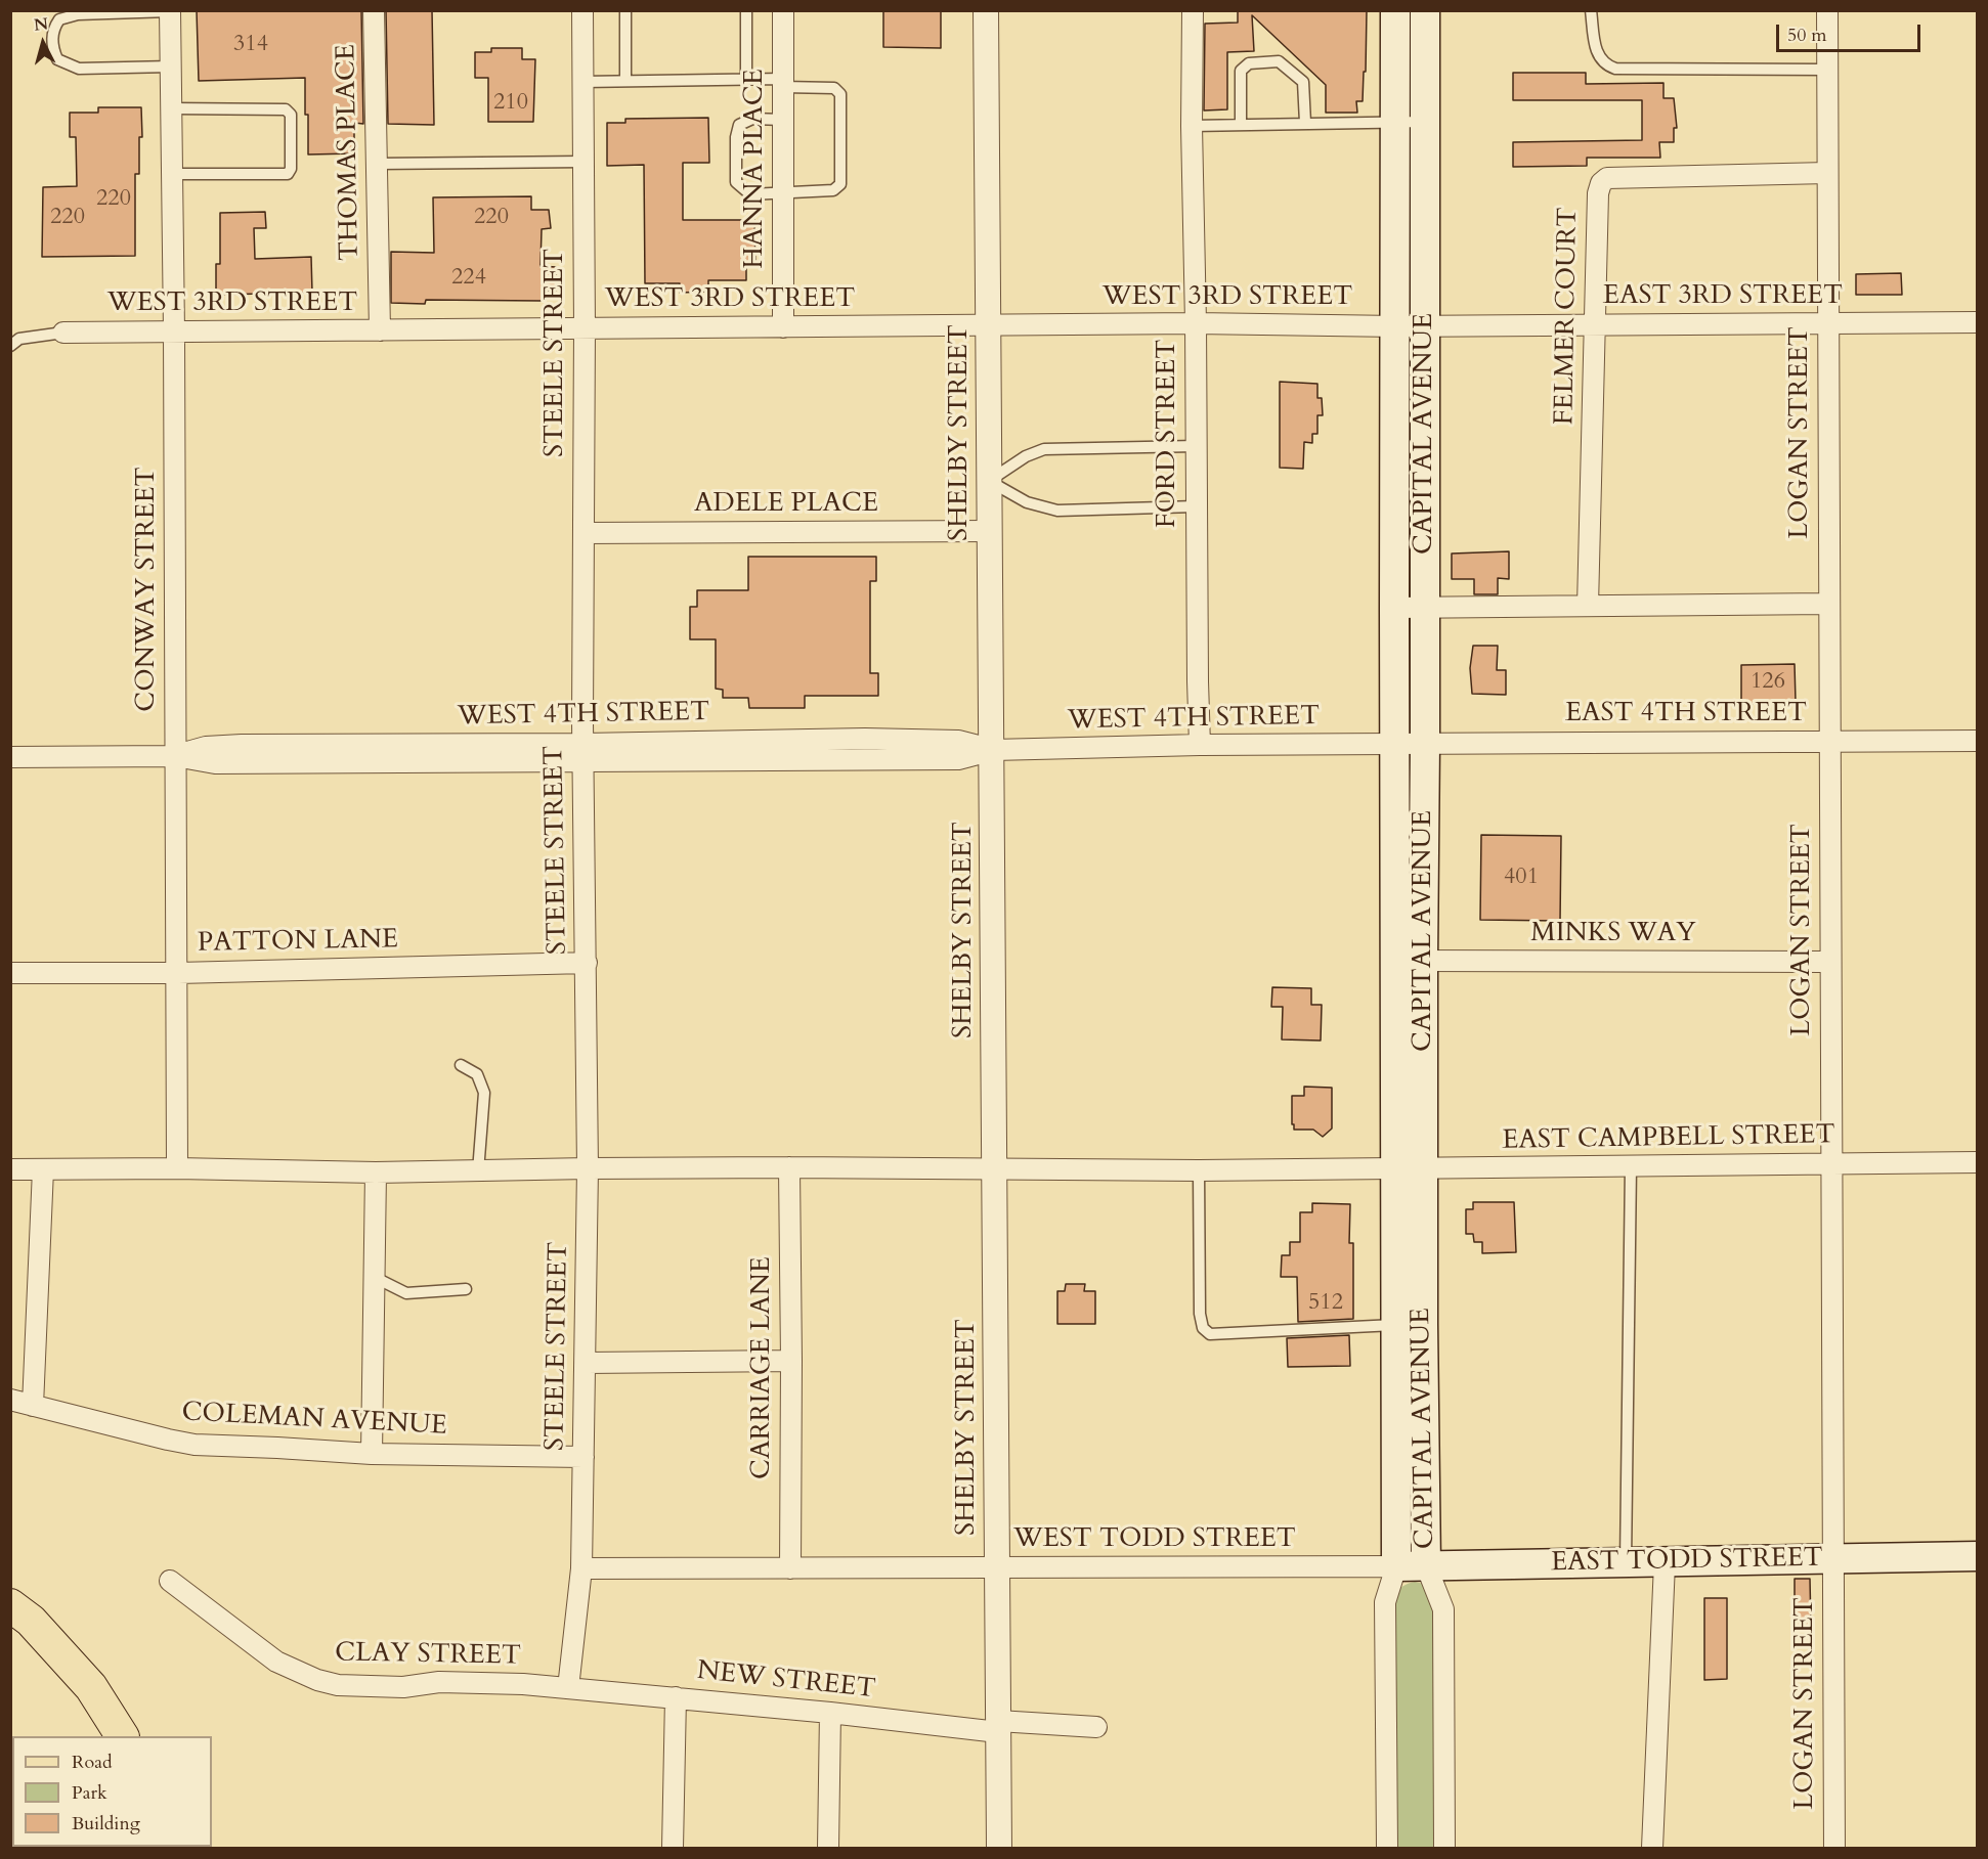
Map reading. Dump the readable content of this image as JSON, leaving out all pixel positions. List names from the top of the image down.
{
  "streets": {
    "main road": ["CAPITAL AVENUE", "EAST TODD STREET"],
    "street": [
      "THOMAS PLACE",
      "HANNA PLACE",
      "EAST 3RD STREET",
      "WEST 3RD STREET",
      "FELMER COURT",
      "STEELE STREET",
      "SHELBY STREET",
      "LOGAN STREET",
      "FORD STREET",
      "ADELE PLACE",
      "CONWAY STREET",
      "EAST 4TH STREET",
      "WEST 4TH STREET",
      "MINKS WAY",
      "PATTON LANE",
      "EAST CAMPBELL STREET",
      "CARRIAGE LANE",
      "COLEMAN AVENUE",
      "WEST TODD STREET",
      "CLAY STREET",
      "NEW STREET"
    ]
  },
  "crossings": [
    ["THOMAS PLACE", "WEST 3RD STREET"],
    ["HANNA PLACE", "WEST 3RD STREET"],
    ["EAST 3RD STREET", "WEST 3RD STREET"],
    ["EAST 3RD STREET", "FELMER COURT"],
    ["EAST 3RD STREET", "LOGAN STREET"],
    ["EAST 3RD STREET", "CAPITAL AVENUE"],
    ["WEST 3RD STREET", "STEELE STREET"],
    ["WEST 3RD STREET", "SHELBY STREET"],
    ["WEST 3RD STREET", "FORD STREET"],
    ["WEST 3RD STREET", "CAPITAL AVENUE"],
    ["WEST 3RD STREET", "CONWAY STREET"],
    ["FELMER COURT", "LOGAN STREET"],
    ["STEELE STREET", "ADELE PLACE"],
    ["STEELE STREET", "WEST 4TH STREET"],
    ["STEELE STREET", "PATTON LANE"],
    ["STEELE STREET", "EAST CAMPBELL STREET"],
    ["STEELE STREET", "COLEMAN AVENUE"],
    ["STEELE STREET", "WEST TODD STREET"],
    ["STEELE STREET", "CLAY STREET"],
    ["STEELE STREET", "NEW STREET"],
    ["SHELBY STREET", "ADELE PLACE"],
    ["SHELBY STREET", "WEST 4TH STREET"],
    ["SHELBY STREET", "EAST CAMPBELL STREET"],
    ["SHELBY STREET", "WEST TODD STREET"],
    ["SHELBY STREET", "NEW STREET"],
    ["LOGAN STREET", "EAST 4TH STREET"],
    ["LOGAN STREET", "MINKS WAY"],
    ["LOGAN STREET", "EAST CAMPBELL STREET"],
    ["LOGAN STREET", "EAST TODD STREET"],
    ["FORD STREET", "WEST 4TH STREET"],
    ["CAPITAL AVENUE", "EAST 4TH STREET"],
    ["CAPITAL AVENUE", "WEST 4TH STREET"],
    ["CAPITAL AVENUE", "MINKS WAY"],
    ["CAPITAL AVENUE", "EAST CAMPBELL STREET"],
    ["CAPITAL AVENUE", "WEST TODD STREET"],
    ["CAPITAL AVENUE", "EAST TODD STREET"],
    ["CONWAY STREET", "WEST 4TH STREET"],
    ["CONWAY STREET", "PATTON LANE"],
    ["CONWAY STREET", "EAST CAMPBELL STREET"],
    ["EAST 4TH STREET", "WEST 4TH STREET"],
    ["EAST CAMPBELL STREET", "CARRIAGE LANE"],
    ["CARRIAGE LANE", "WEST TODD STREET"],
    ["WEST TODD STREET", "EAST TODD STREET"],
    ["CLAY STREET", "NEW STREET"]
  ],
  "house_numbers": [
    "314",
    "210",
    "220",
    "220",
    "220",
    "224",
    "126",
    "401",
    "512"
  ],
  "legend": ["Road", "Park", "Building"],
  "scale_bar": "50 m",
  "north": "top"
}
